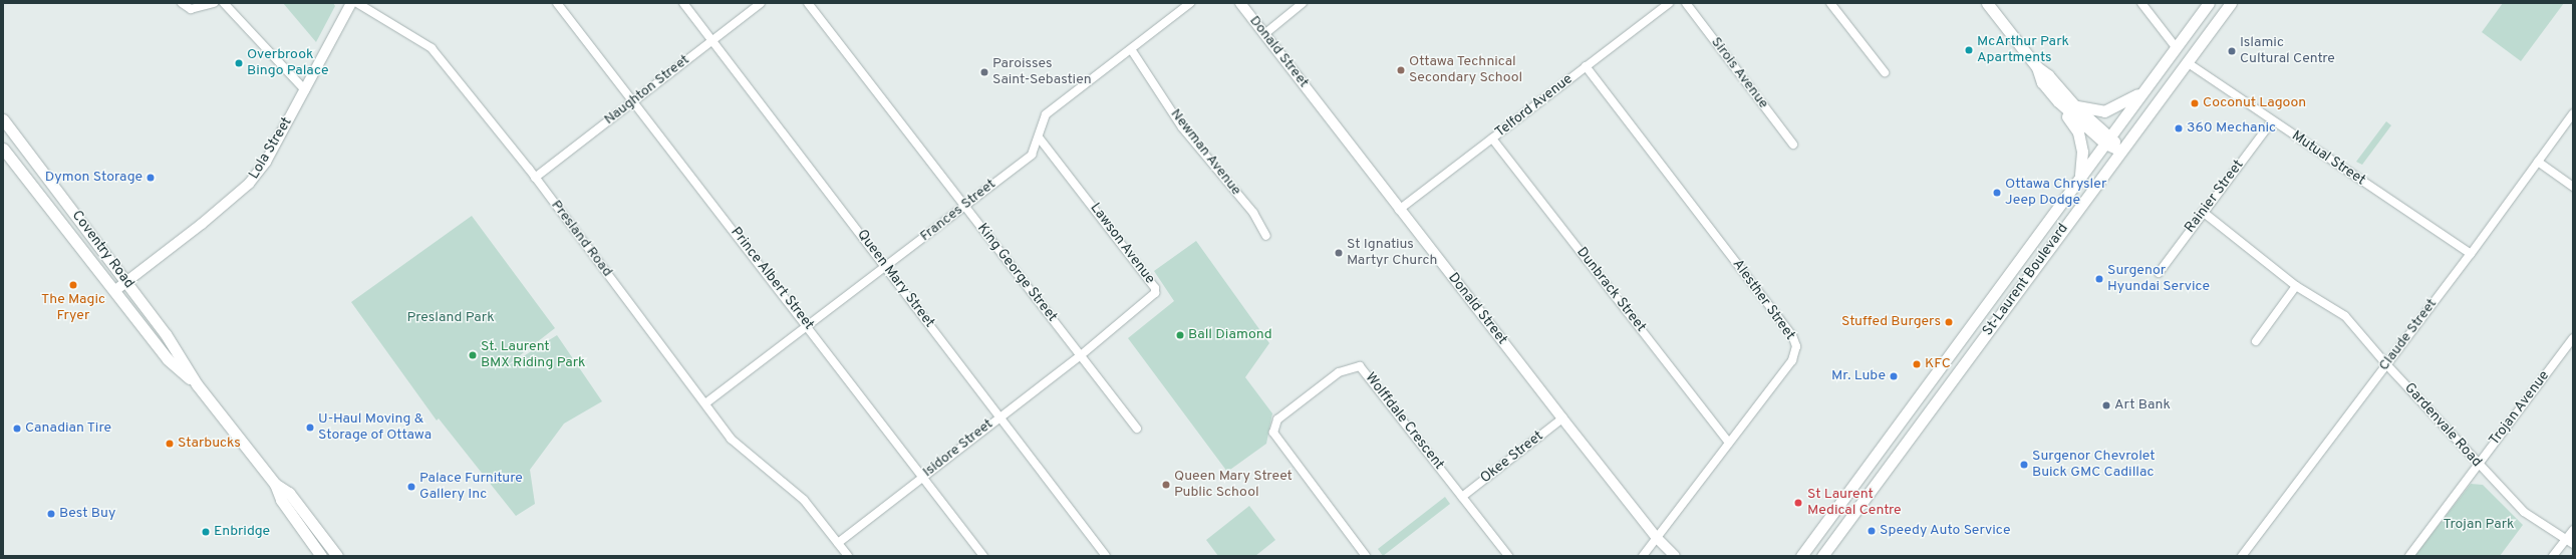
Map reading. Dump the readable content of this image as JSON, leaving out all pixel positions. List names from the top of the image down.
{
  "streets": {
    "main road": ["Coventry Road", "St-Laurent Boulevard"],
    "street": [
      "Donald Street",
      "Sirois Avenue",
      "Naughton Street",
      "Telford Avenue",
      "Lola Street",
      "Newman Avenue",
      "Mutual Street",
      "Rainier Street",
      "Frances Street",
      "Presland Road",
      "Lawson Avenue",
      "King George Street",
      "Prince Albert Street",
      "Queen Mary Street",
      "Dunbrack Street",
      "Alesther Street",
      "Claude Street",
      "Trojan Avenue",
      "Wolffdale Crescent",
      "Gardenvale Road",
      "Isidore Street",
      "Okee Street"
    ]
  },
  "crossings": [
    ["Donald Street", "Telford Avenue"],
    ["Donald Street", "Alesther Street"],
    ["Donald Street", "Okee Street"],
    ["Naughton Street", "Presland Road"],
    ["Naughton Street", "Prince Albert Street"],
    ["Naughton Street", "Queen Mary Street"],
    ["Telford Avenue", "Dunbrack Street"],
    ["Telford Avenue", "Alesther Street"],
    ["Lola Street", "Coventry Road"],
    ["Newman Avenue", "Frances Street"],
    ["Mutual Street", "Rainier Street"],
    ["Mutual Street", "St-Laurent Boulevard"],
    ["Mutual Street", "Claude Street"],
    ["Rainier Street", "Gardenvale Road"],
    ["Frances Street", "Presland Road"],
    ["Frances Street", "Lawson Avenue"],
    ["Frances Street", "King George Street"],
    ["Frances Street", "Prince Albert Street"],
    ["Frances Street", "Queen Mary Street"],
    ["Presland Road", "Isidore Street"],
    ["Lawson Avenue", "King George Street"],
    ["Lawson Avenue", "Isidore Street"],
    ["King George Street", "Isidore Street"],
    ["Prince Albert Street", "Isidore Street"],
    ["Queen Mary Street", "Isidore Street"],
    ["Dunbrack Street", "Alesther Street"],
    ["Claude Street", "Gardenvale Road"],
    ["Trojan Avenue", "Gardenvale Road"],
    ["Wolffdale Crescent", "Okee Street"]
  ],
  "parks": ["Presland Park", "Trojan Park"],
  "places": [
    "McArthur Park Apartments",
    "Islamic Cultural Centre",
    "Overbrook Bingo Palace",
    "Ottawa Technical Secondary School",
    "Paroisses Saint-Sebastien",
    "Coconut Lagoon",
    "360 Mechanic",
    "Dymon Storage",
    "Ottawa Chrysler Jeep Dodge",
    "St Ignatius Martyr Church",
    "Surgenor Hyundai Service",
    "The Magic Fryer",
    "Stuffed Burgers",
    "Ball Diamond",
    "St. Laurent BMX Riding Park",
    "KFC",
    "Mr. Lube",
    "Art Bank",
    "U-Haul Moving & Storage of Ottawa",
    "Canadian Tire",
    "Starbucks",
    "Surgenor Chevrolet Buick GMC Cadillac",
    "Queen Mary Street Public School",
    "Palace Furniture Gallery Inc",
    "St Laurent Medical Centre",
    "Best Buy",
    "Speedy Auto Service",
    "Enbridge"
  ]
}
